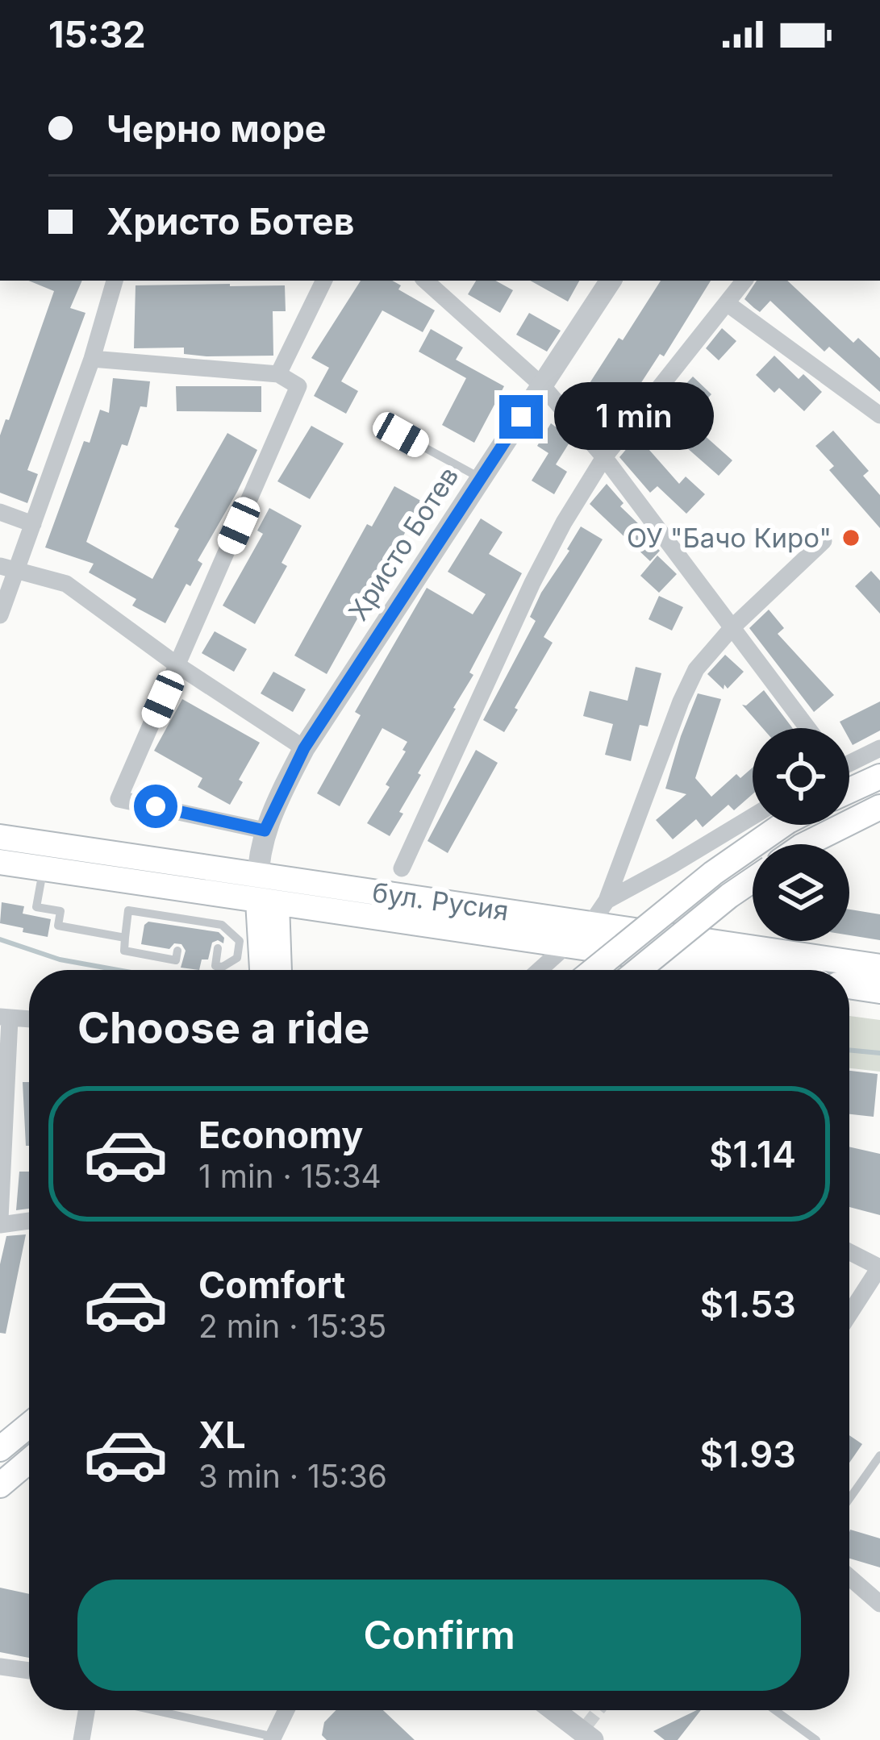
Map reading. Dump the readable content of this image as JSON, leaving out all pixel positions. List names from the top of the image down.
{
  "streets": {
    "main road": ["бул. Русия"],
    "street": ["Христо Ботев"]
  },
  "places": ["ОУ \"Бачо Киро\""],
  "page": {
    "status": "15:32",
    "banner": ["Черно море", "Христо Ботев"],
    "bubble": "1 min",
    "heading": "Choose a ride",
    "list": [
      {
        "name": "Economy",
        "note": "1 min · 15:34",
        "value": "$1.14"
      },
      {
        "name": "Comfort",
        "note": "2 min · 15:35",
        "value": "$1.53"
      },
      {
        "name": "XL",
        "note": "3 min · 15:36",
        "value": "$1.93"
      }
    ],
    "buttons": "Confirm"
  }
}
